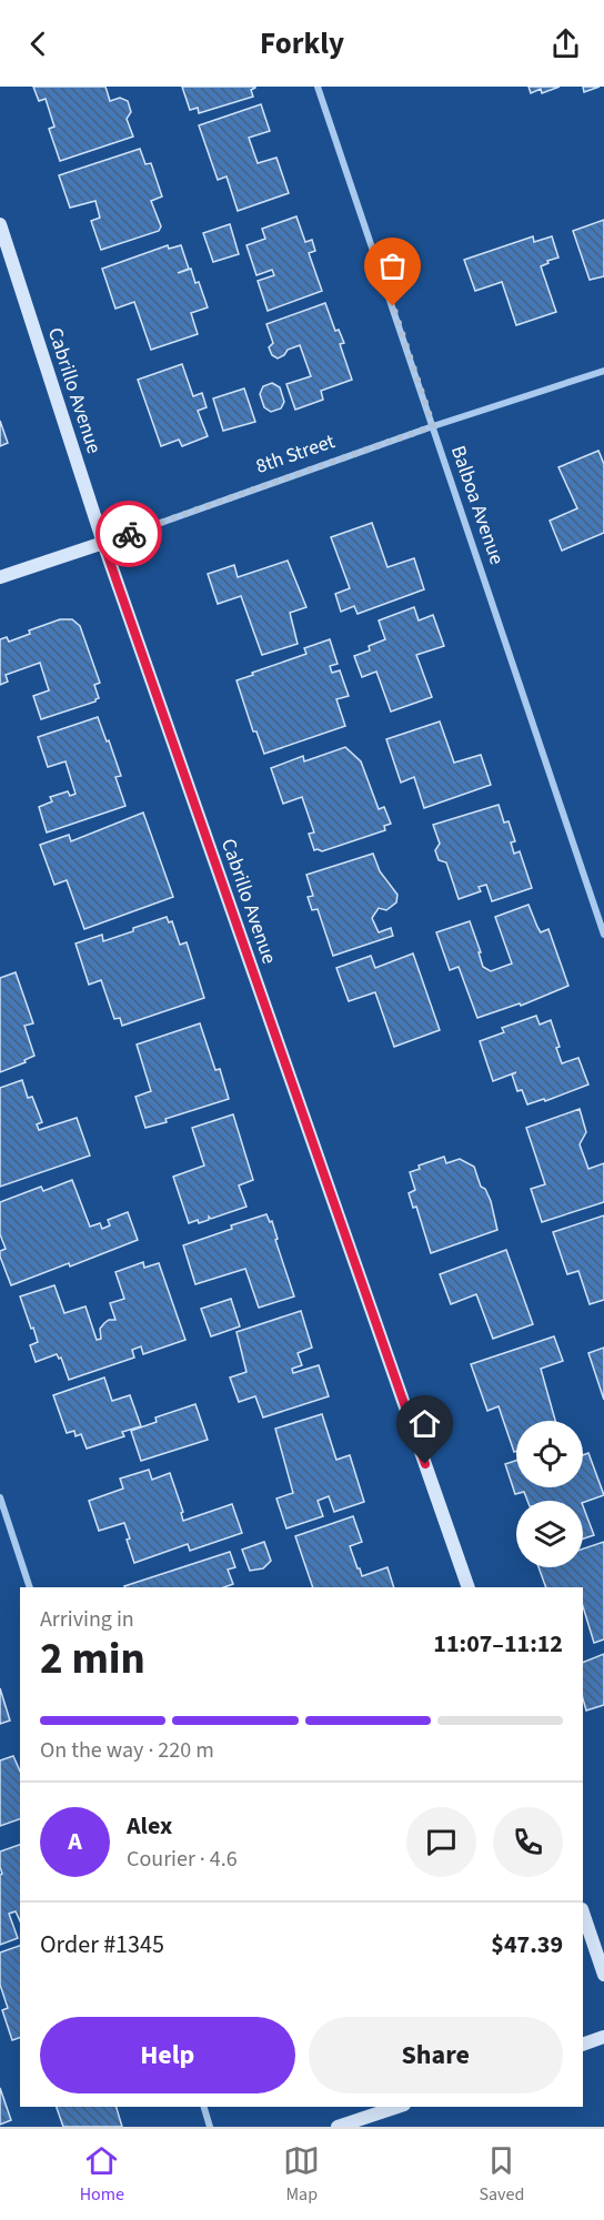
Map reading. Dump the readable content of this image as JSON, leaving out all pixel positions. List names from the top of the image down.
{
  "streets": {
    "street": ["Cabrillo Avenue", "8th Street", "Balboa Avenue"]
  },
  "crossings": [
    ["Cabrillo Avenue", "8th Street"],
    ["8th Street", "Balboa Avenue"]
  ],
  "page": {
    "header": "Forkly",
    "heading": ["2 min", "Arriving in", "11:07–11:12"],
    "panel": [
      "Alex",
      "Courier · 4.6",
      "Order #1345",
      "$47.39"
    ],
    "bar": "On the way · 220 m",
    "round": "A",
    "buttons": ["Help", "Share"],
    "tabs": ["Home", "Map", "Saved"]
  }
}
